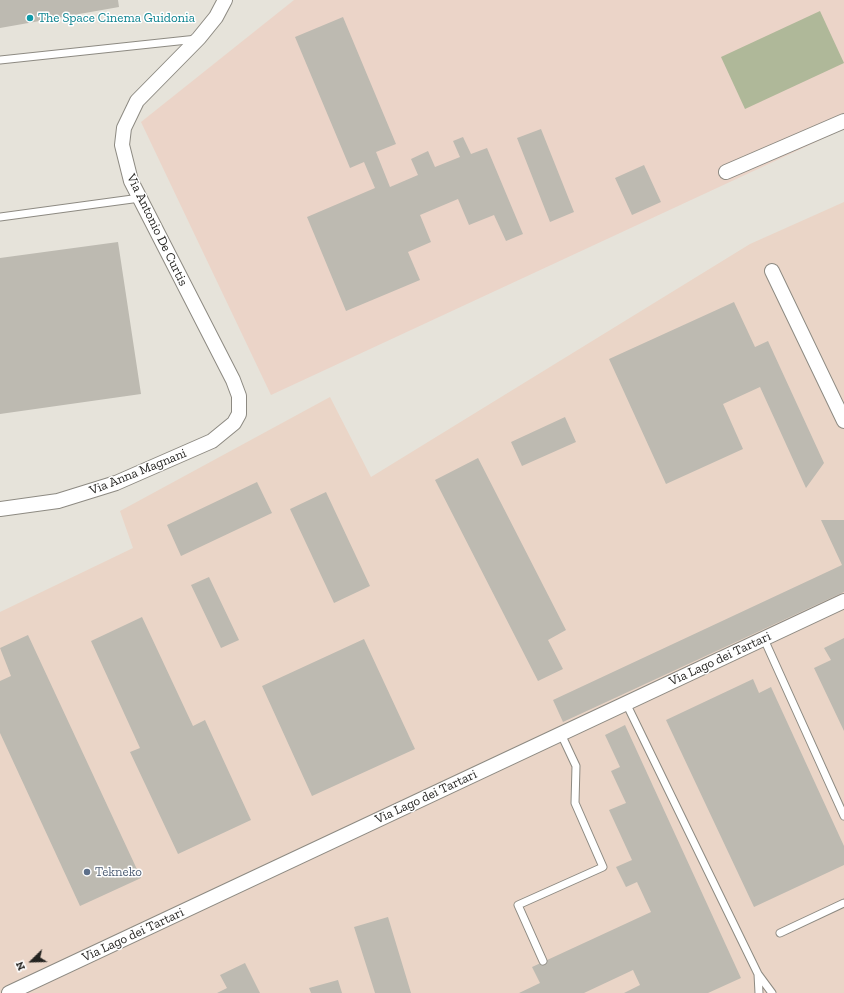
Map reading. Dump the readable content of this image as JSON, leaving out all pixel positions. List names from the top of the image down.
{
  "streets": {
    "street": ["Via Antonio De Curtis", "Via Anna Magnani", "Via Lago dei Tartari"]
  },
  "crossings": [
    ["Via Antonio De Curtis", "Via Anna Magnani"]
  ],
  "places": ["The Space Cinema Guidonia", "Tekneko"],
  "north": "bottom left"
}
